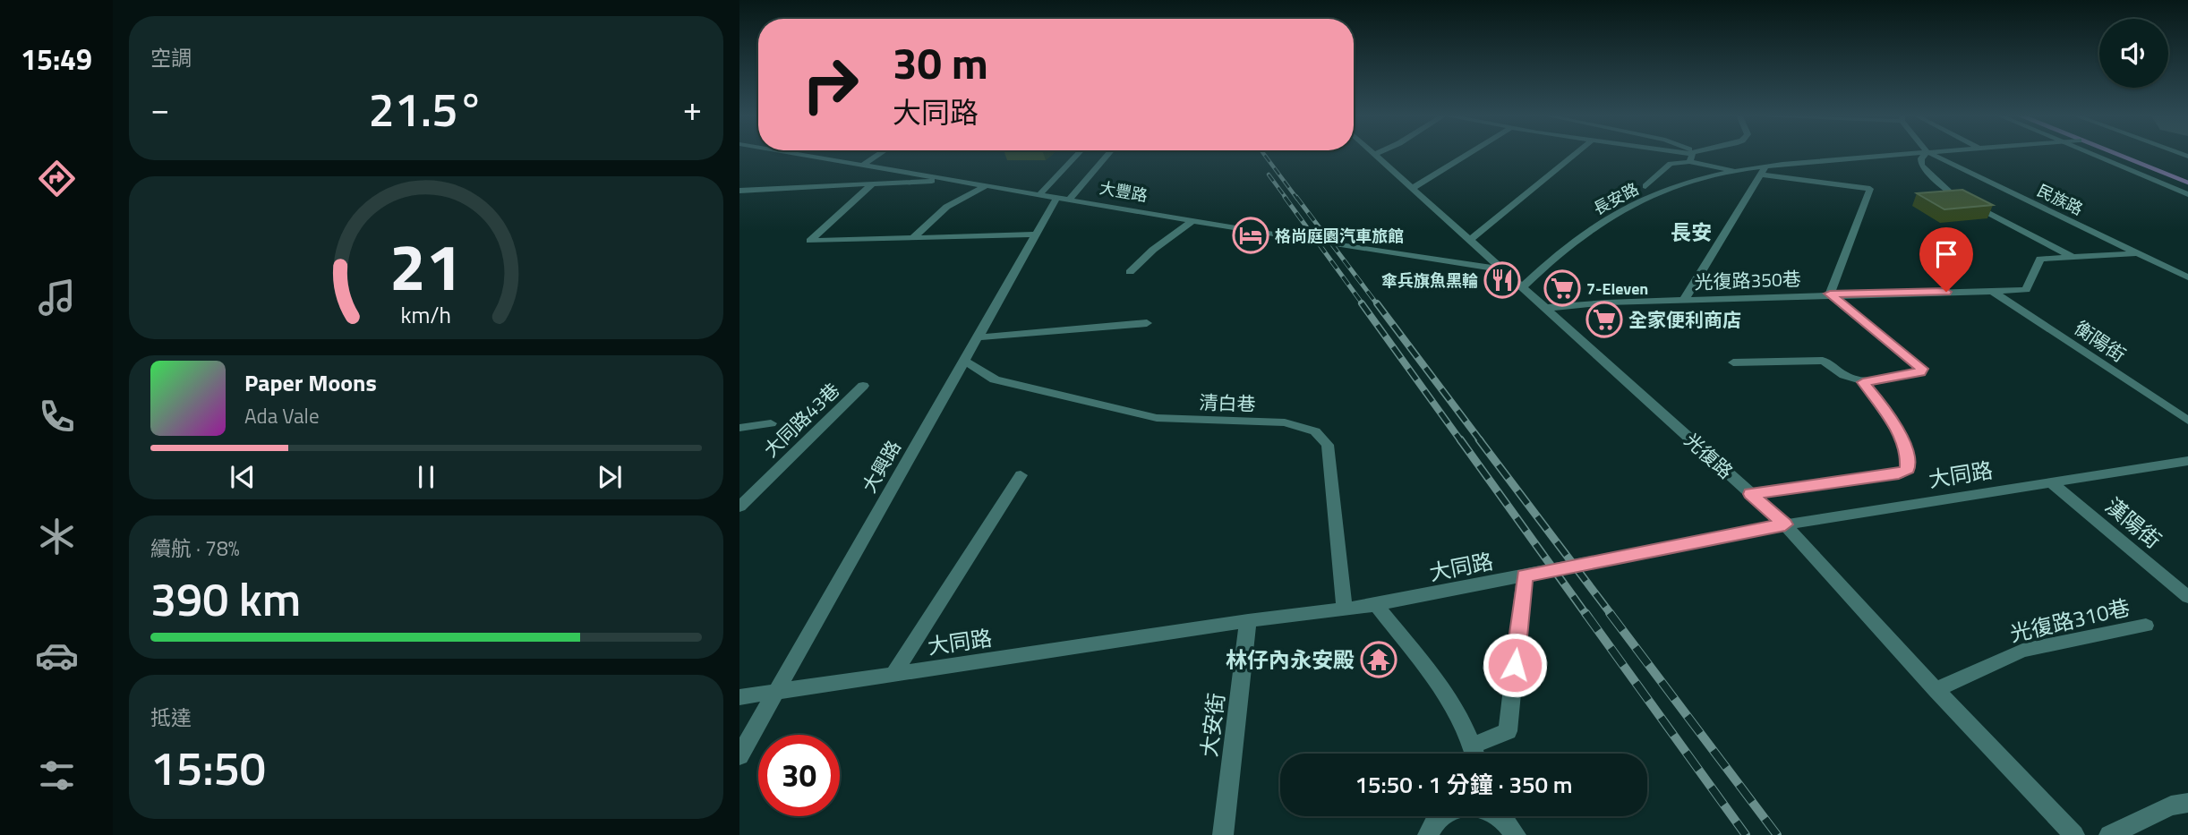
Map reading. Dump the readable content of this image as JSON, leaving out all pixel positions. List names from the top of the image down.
{
  "streets": {
    "street": [
      "大豐路",
      "長安路",
      "民族路",
      "光復路350巷",
      "衡陽街",
      "清白巷",
      "大同路43巷",
      "光復路",
      "大興路",
      "大同路",
      "漢陽街",
      "光復路310巷",
      "大安街"
    ]
  },
  "crossings": [
    ["大豐路", "光復路"],
    ["大豐路", "大興路"],
    ["長安路", "光復路"],
    ["光復路350巷", "衡陽街"],
    ["光復路350巷", "光復路"],
    ["清白巷", "大興路"],
    ["清白巷", "大同路"],
    ["光復路", "大同路"],
    ["光復路", "光復路310巷"],
    ["大興路", "大同路"],
    ["大同路", "漢陽街"],
    ["大同路", "大安街"]
  ],
  "districts": ["長安"],
  "places": {
    "hotel": ["格尚庭園汽車旅館"],
    "restaurant": ["傘兵旗魚黑輪"],
    "supermarket": ["7-Eleven", "全家便利商店"],
    "temple": ["林仔內永安殿"]
  },
  "page": {
    "tabs": "15:49",
    "tile": [
      "空調",
      ["續航 · 78%", "390 km"],
      ["抵達", "15:50"]
    ],
    "turn": ["30 m", "大同路"],
    "heat": ["−", "21.5°", "+"],
    "song": ["Paper Moons", "Ada Vale"],
    "limit": "30",
    "trip": "15:50 · 1 分鐘 · 350 m",
    "gauge": ["21", "km/h"]
  }
}
